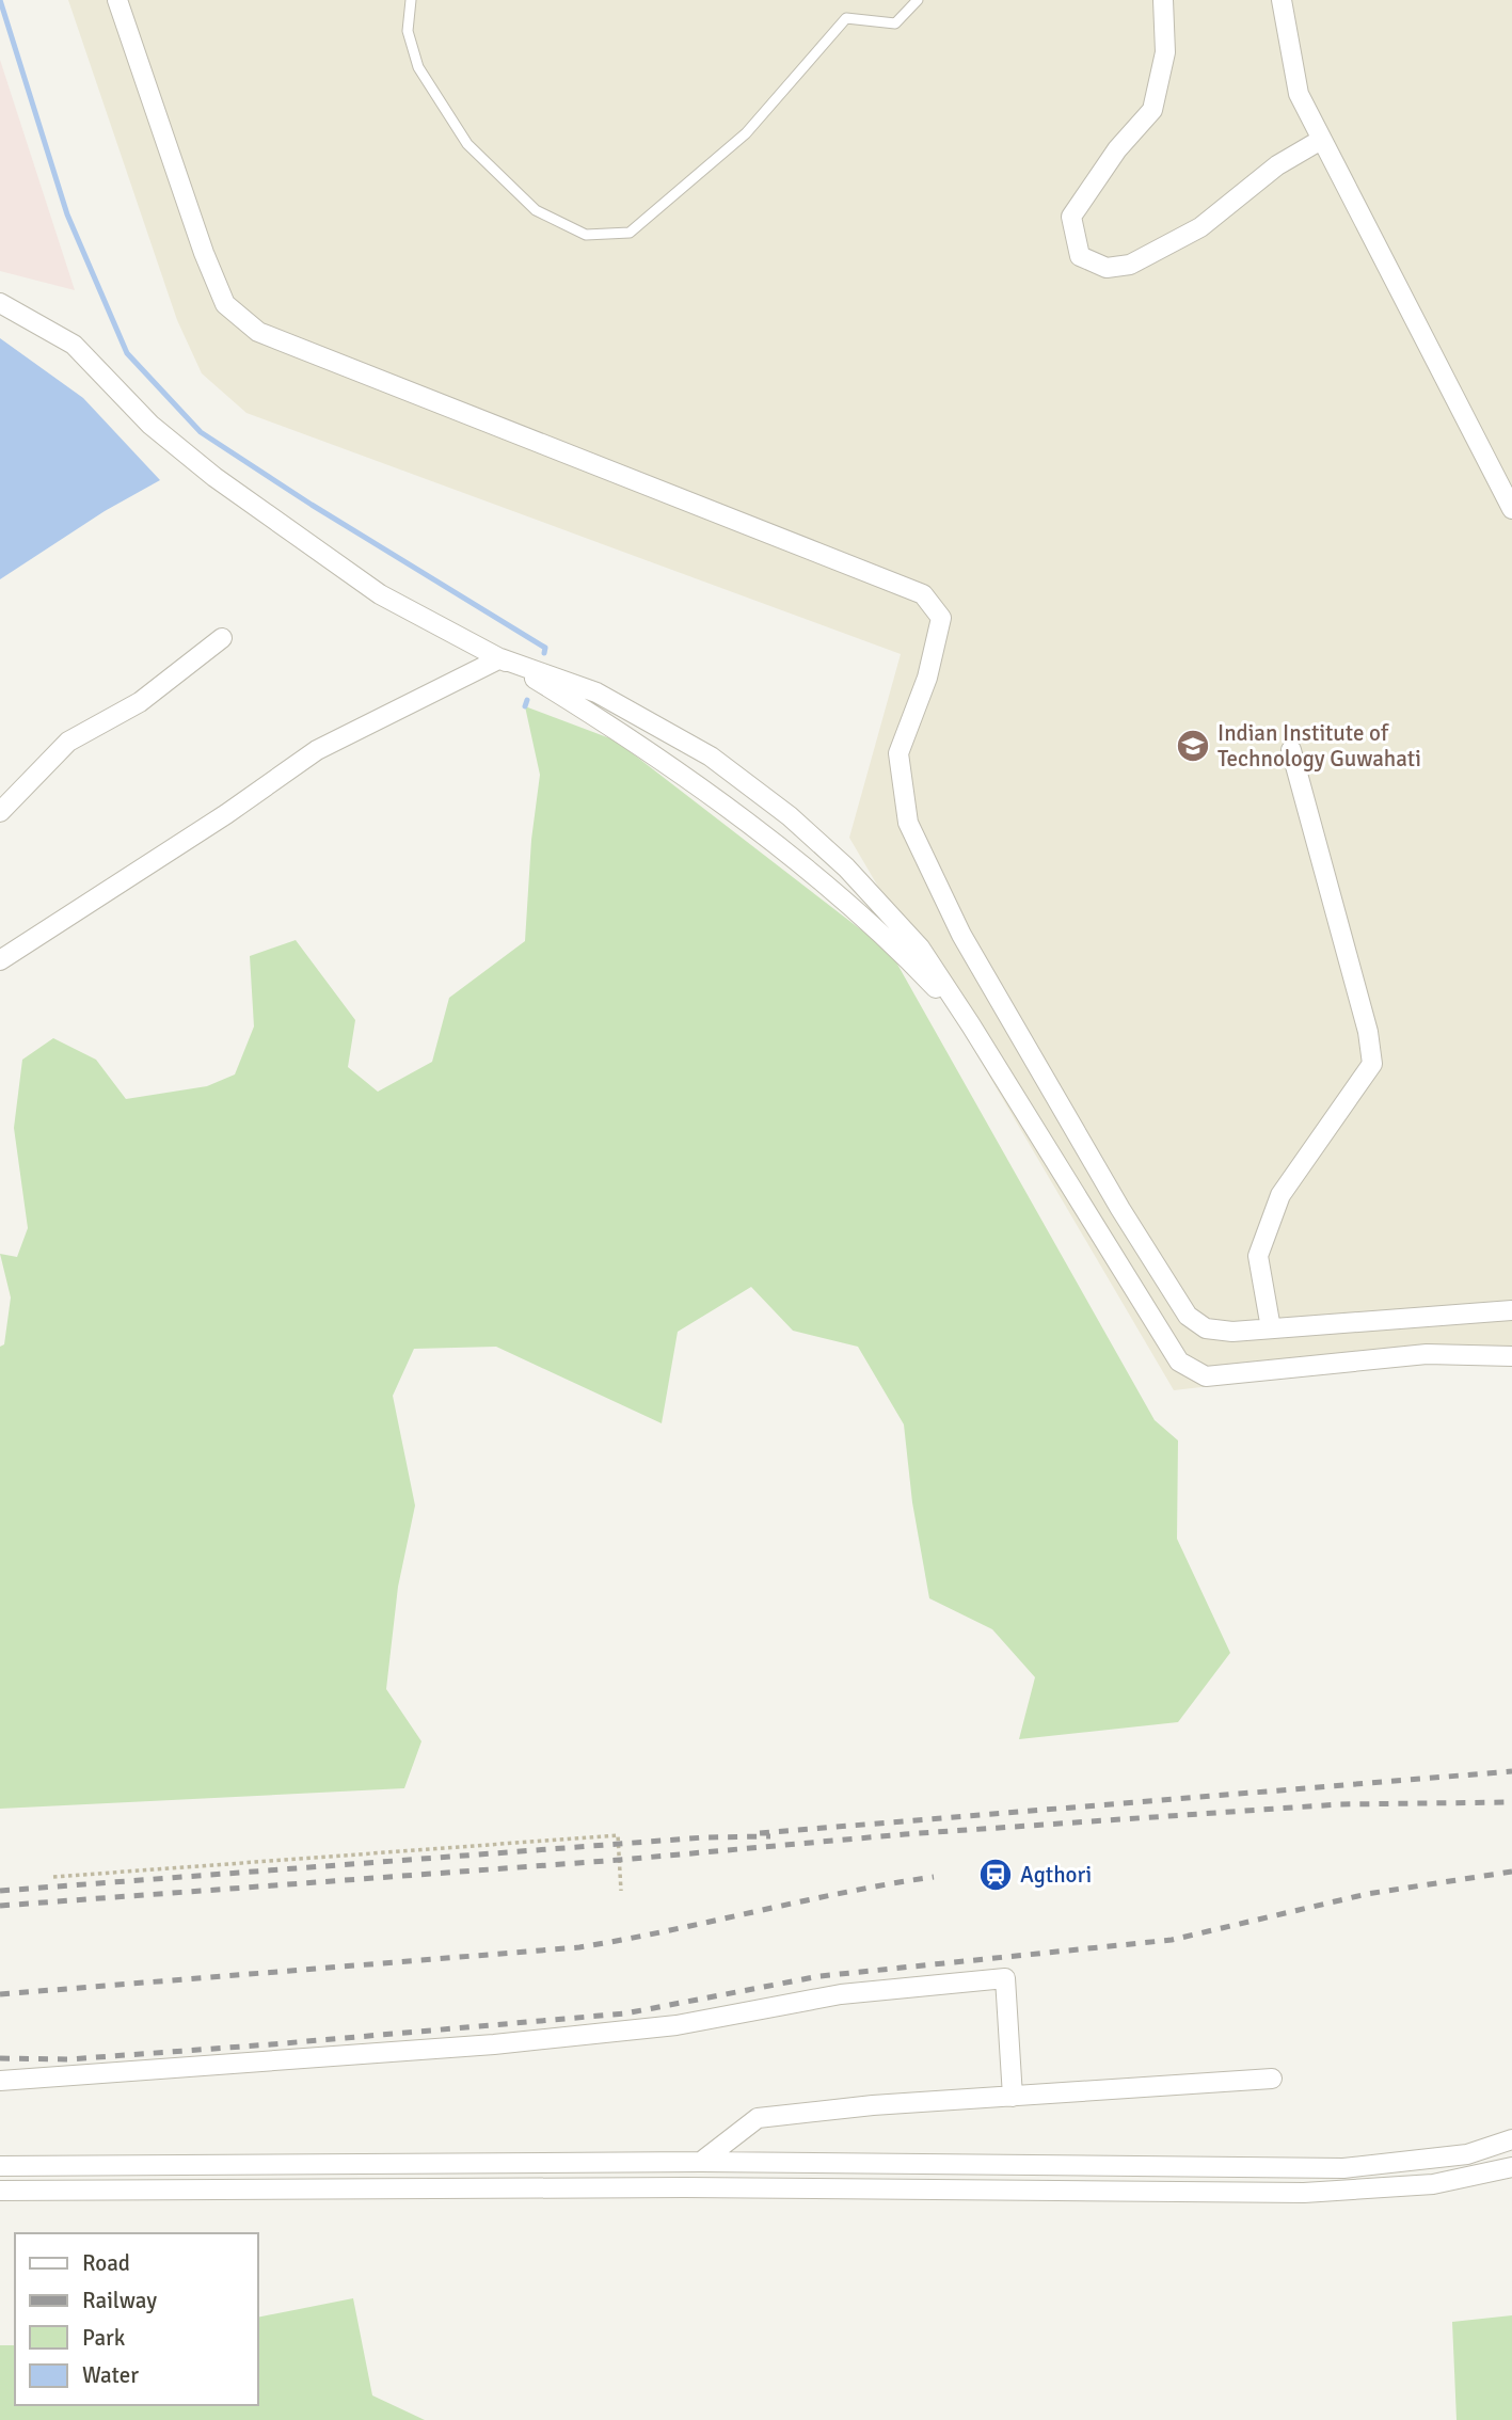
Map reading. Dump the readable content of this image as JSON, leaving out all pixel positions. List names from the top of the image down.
{
  "places": {
    "school or university": ["Indian Institute of Technology Guwahati"],
    "station": ["Agthori"]
  },
  "legend": [
    "Road",
    "Railway",
    "Park",
    "Water"
  ]
}
